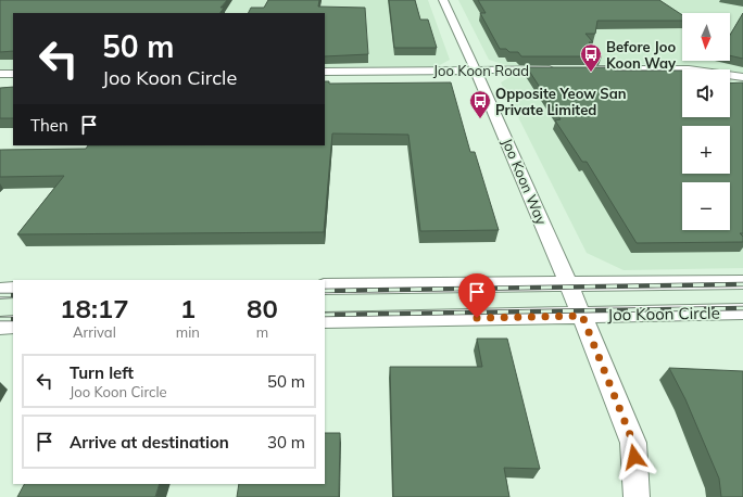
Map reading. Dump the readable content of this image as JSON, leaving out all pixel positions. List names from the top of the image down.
{
  "streets": {
    "street": ["Joo Koon Road", "Joo Koon Way", "Joo Koon Circle"]
  },
  "crossings": [
    ["Joo Koon Road", "Joo Koon Way"],
    ["Joo Koon Way", "Joo Koon Circle"]
  ],
  "places": {
    "bus stop": ["Before Joo Koon Way", "Opposite Yeow San Private Limited"]
  },
  "north": "bottom",
  "page": {
    "map_buttons": ["+", "−"],
    "turn": ["50 m", "Joo Koon Circle"],
    "then": "Then",
    "eta": [
      "18:17",
      "Arrival",
      "1",
      "min",
      "80",
      "m"
    ],
    "list": [
      {
        "name": "Turn left",
        "note": "Joo Koon Circle",
        "value": "50 m"
      },
      {
        "name": "Arrive at destination",
        "value": "30 m"
      }
    ]
  }
}
